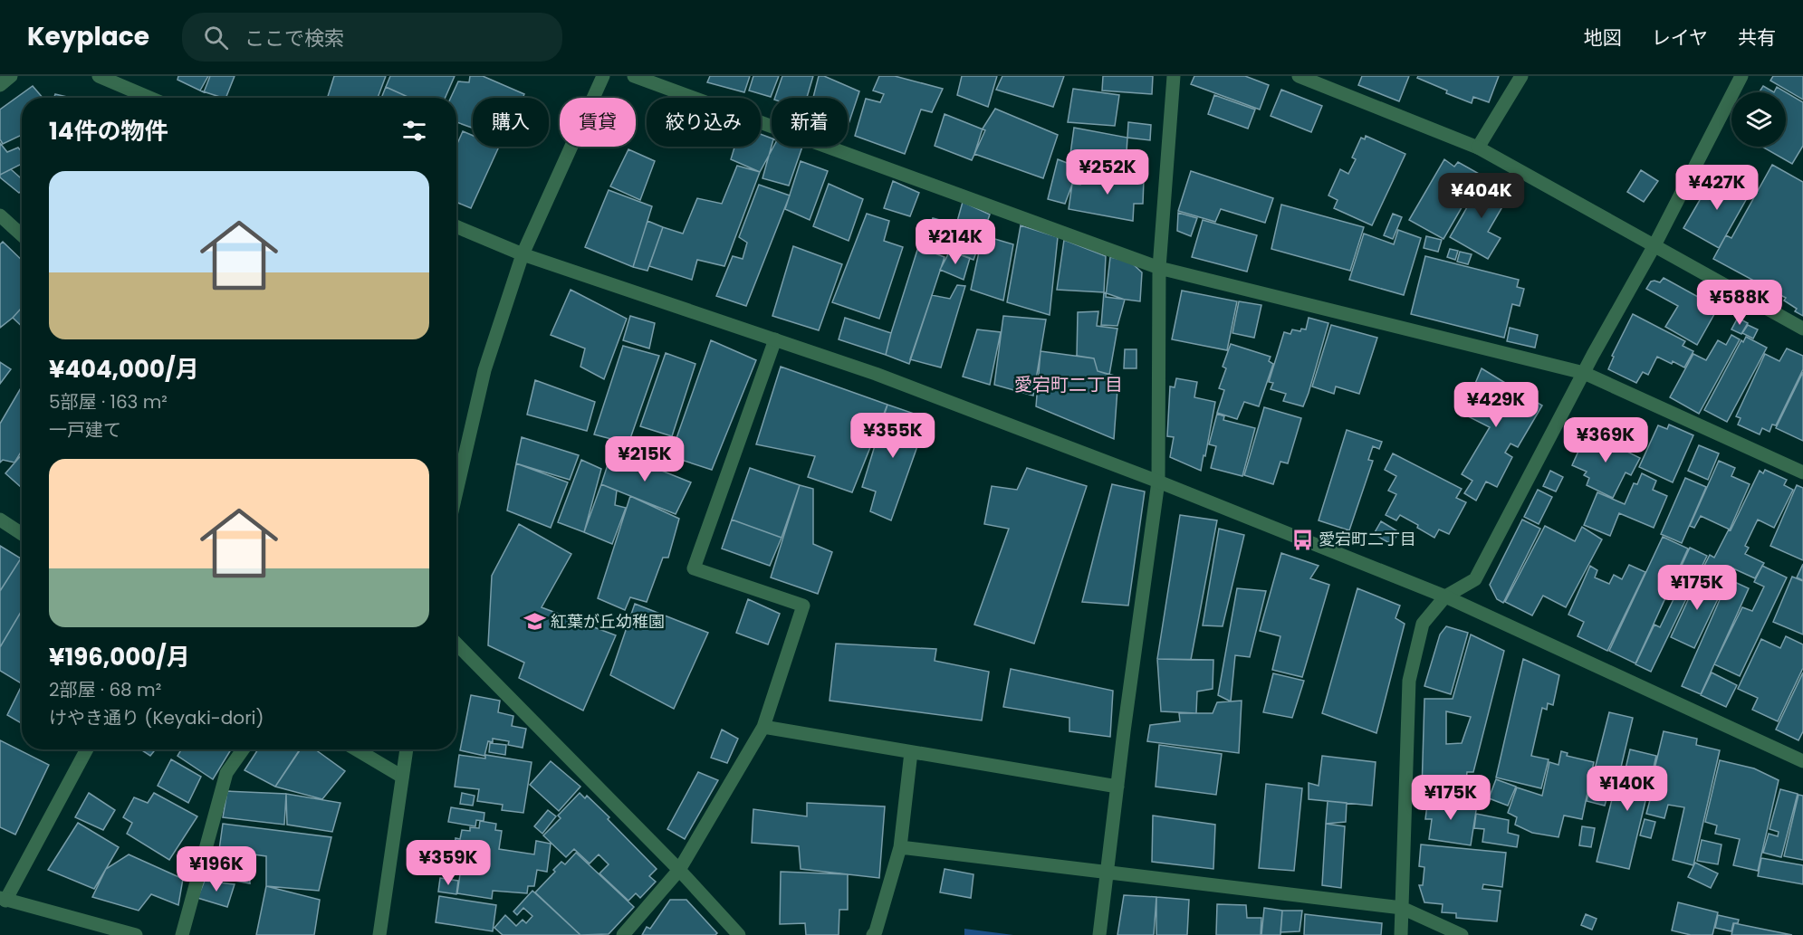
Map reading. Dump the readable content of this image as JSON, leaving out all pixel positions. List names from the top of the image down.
{
  "districts": ["愛宕町二丁目"],
  "places": {
    "bus stop": ["愛宕町二丁目"],
    "school or university": ["紅葉が丘幼稚園"]
  },
  "page": {
    "header": "Keyplace",
    "search": "ここで検索",
    "nav": ["地図", "レイヤ", "共有"],
    "chip": [
      "購入",
      "賃貸",
      "絞り込み",
      "新着"
    ],
    "heading": "14件の物件",
    "price": [
      "¥252K",
      "¥427K",
      "¥404K",
      "¥214K",
      "¥588K",
      "¥429K",
      "¥355K",
      "¥369K",
      "¥215K",
      "¥175K",
      "¥140K",
      "¥175K",
      "¥359K",
      "¥196K"
    ],
    "list": [
      {
        "name": "¥404,000/月",
        "note": "5部屋 · 163 m² · 一戸建て"
      },
      {
        "name": "¥196,000/月",
        "note": "2部屋 · 68 m² · けやき通り (Keyaki-dori)"
      }
    ]
  }
}
